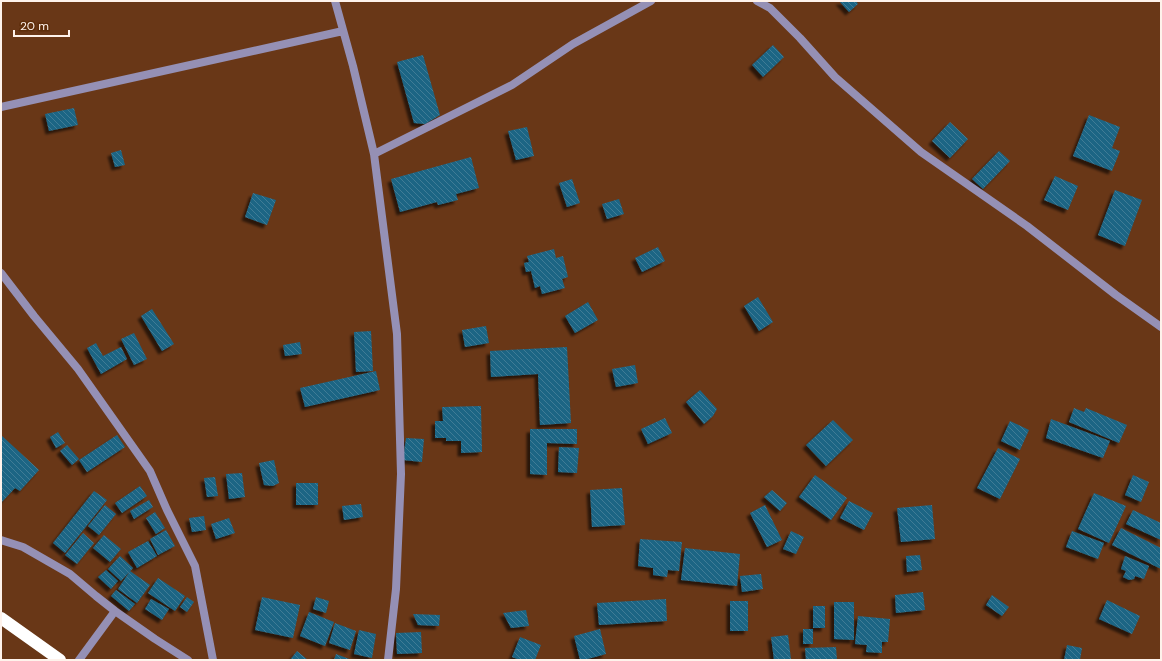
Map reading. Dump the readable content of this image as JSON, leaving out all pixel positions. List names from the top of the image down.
{
  "scale_bar": "20 m"
}
